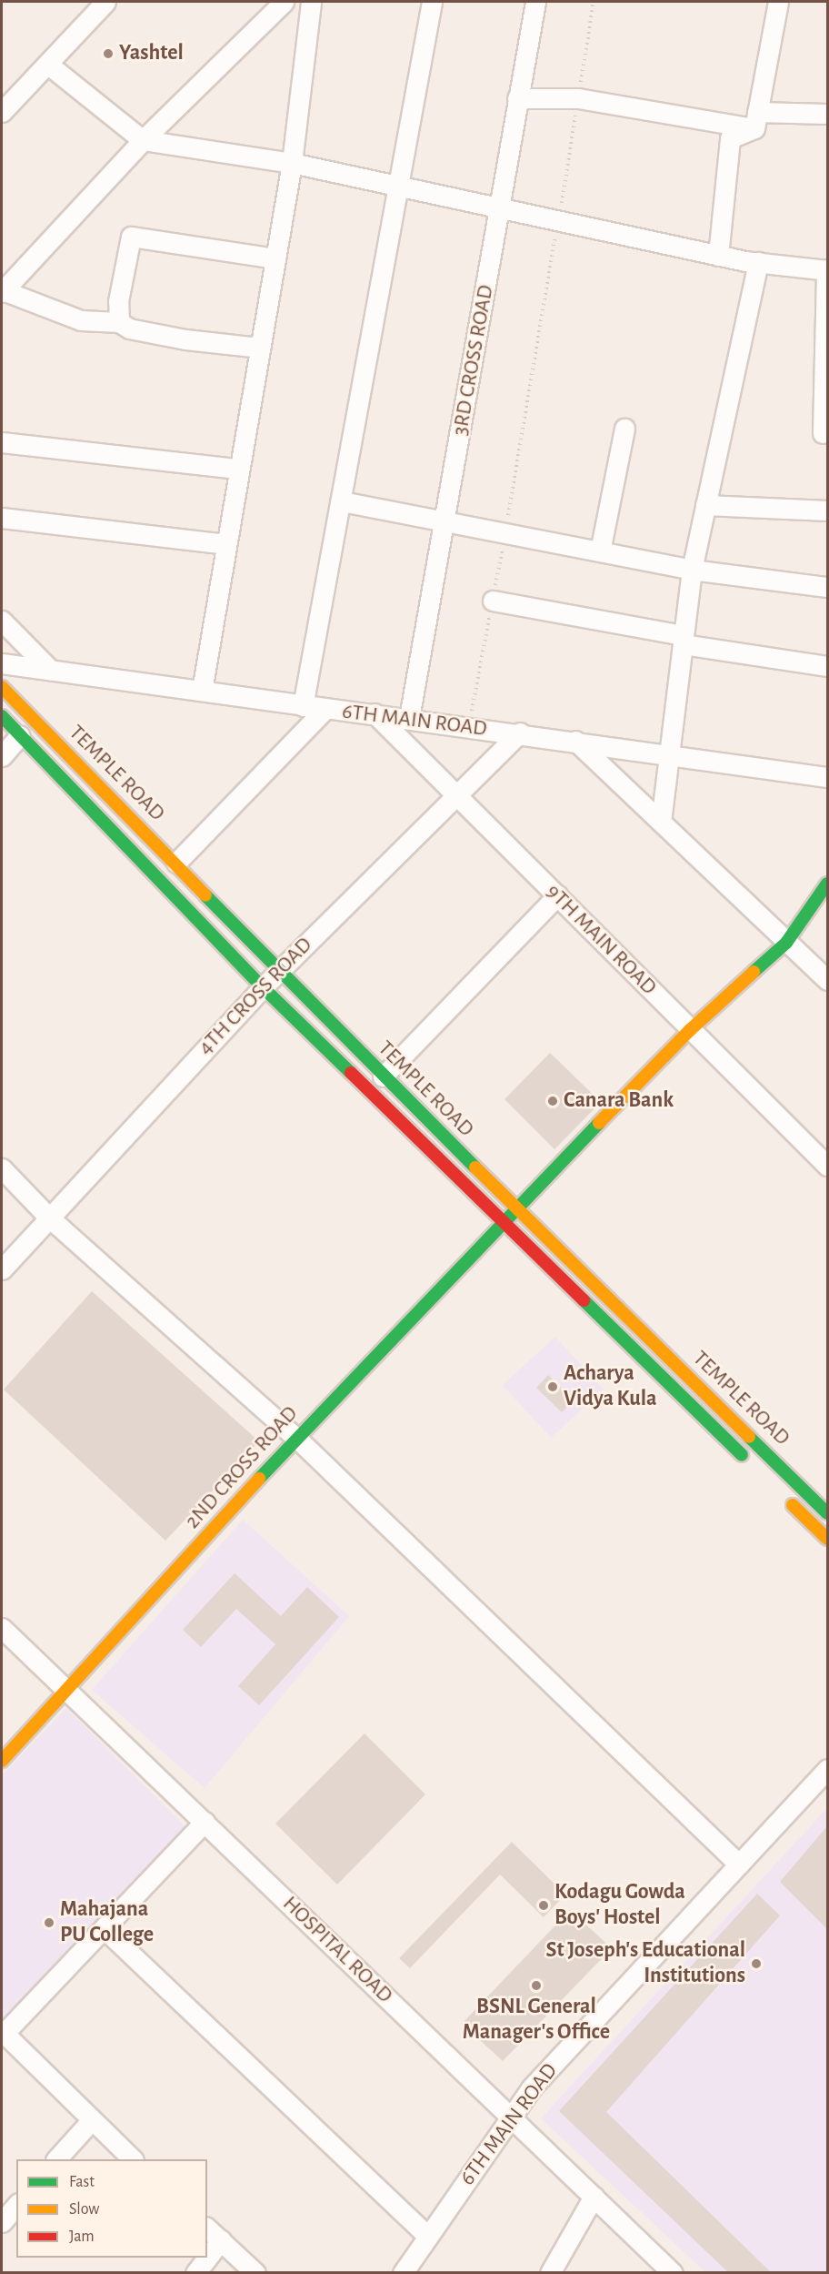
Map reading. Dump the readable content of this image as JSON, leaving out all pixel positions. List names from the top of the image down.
{
  "streets": {
    "street": [
      "3RD CROSS ROAD",
      "6TH MAIN ROAD",
      "TEMPLE ROAD",
      "9TH MAIN ROAD",
      "4TH CROSS ROAD",
      "2ND CROSS ROAD",
      "HOSPITAL ROAD"
    ]
  },
  "crossings": [
    ["3RD CROSS ROAD", "6TH MAIN ROAD"],
    ["6TH MAIN ROAD", "9TH MAIN ROAD"],
    ["6TH MAIN ROAD", "4TH CROSS ROAD"],
    ["6TH MAIN ROAD", "HOSPITAL ROAD"],
    ["TEMPLE ROAD", "4TH CROSS ROAD"],
    ["TEMPLE ROAD", "2ND CROSS ROAD"],
    ["9TH MAIN ROAD", "4TH CROSS ROAD"],
    ["9TH MAIN ROAD", "2ND CROSS ROAD"],
    ["2ND CROSS ROAD", "HOSPITAL ROAD"]
  ],
  "places": [
    "Yashtel",
    "Canara Bank",
    "Acharya Vidya Kula",
    "Kodagu Gowda Boys' Hostel",
    "Mahajana PU College",
    "St Joseph's Educational Institutions",
    "BSNL General Manager's Office"
  ],
  "legend": ["Fast", "Slow", "Jam"]
}
